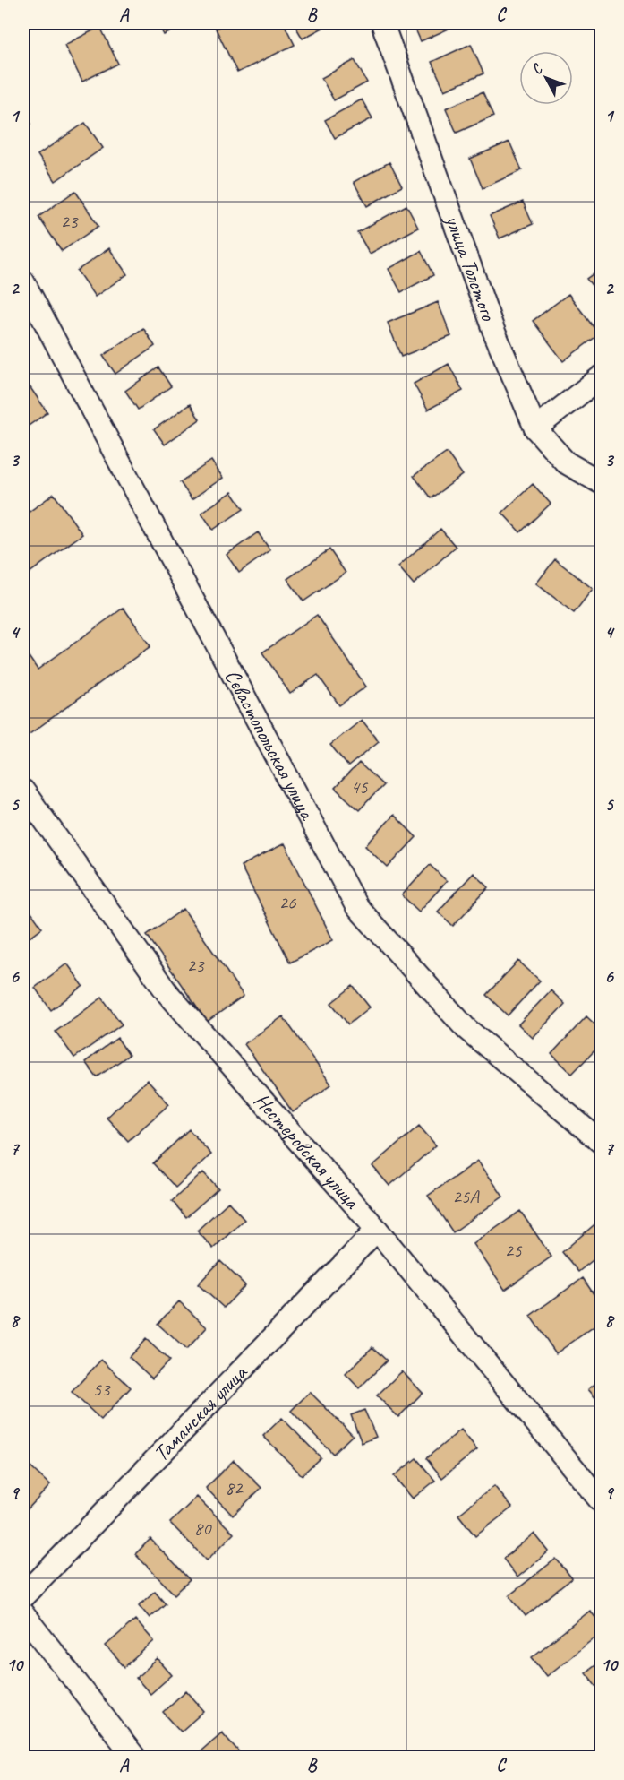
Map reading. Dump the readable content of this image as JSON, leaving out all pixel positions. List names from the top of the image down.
{
  "streets": {
    "street": [
      "улица Толстого",
      "Севастопольская улица",
      "Нестеровская улица",
      "Таманская улица"
    ]
  },
  "crossings": [
    ["Нестеровская улица", "Таманская улица"]
  ],
  "house_numbers": [
    "23",
    "45",
    "26",
    "23",
    "25А",
    "25",
    "53",
    "82",
    "80"
  ],
  "north": "top left",
  "grid": {
    "columns": ["A", "B", "C"],
    "rows": [
      "1",
      "2",
      "3",
      "4",
      "5",
      "6",
      "7",
      "8",
      "9",
      "10"
    ]
  }
}
